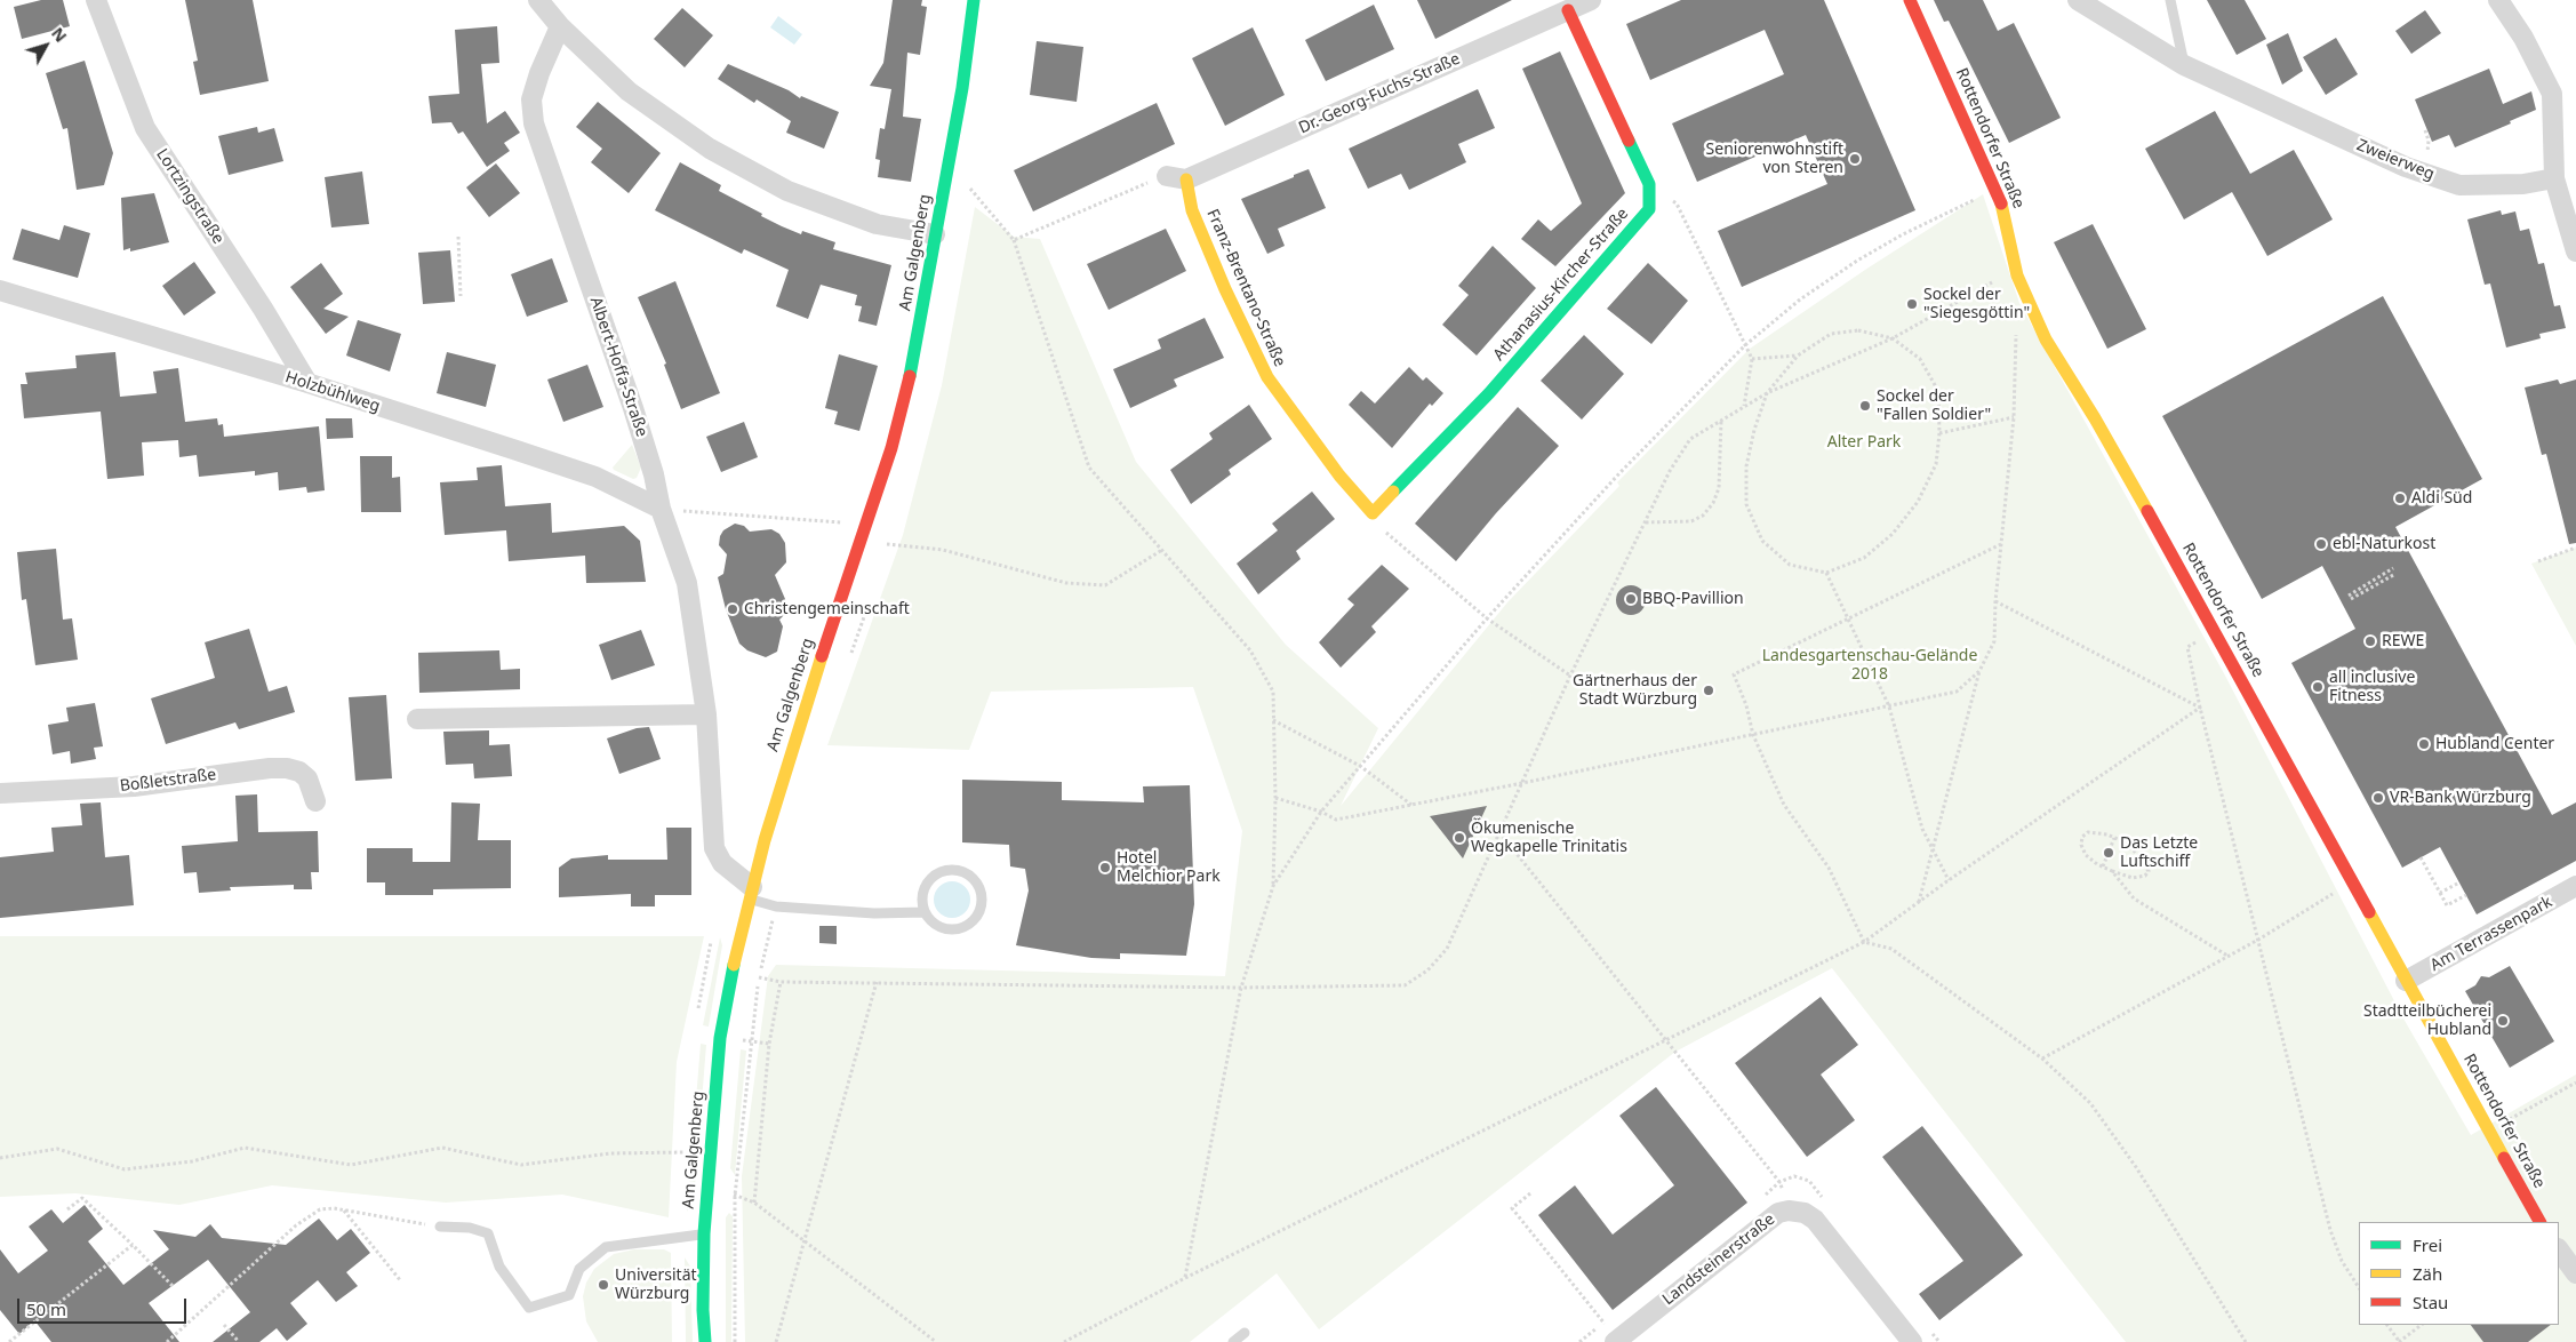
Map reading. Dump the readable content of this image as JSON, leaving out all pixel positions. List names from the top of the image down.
{
  "streets": {
    "street": [
      "Dr.-Georg-Fuchs-Straße",
      "Rottendorfer Straße",
      "Zweierweg",
      "Lortzingstraße",
      "Am Galgenberg",
      "Athanasius-Kircher-Straße",
      "Franz-Brentano-Straße",
      "Albert-Hoffa-Straße",
      "Holzbühlweg",
      "Boßletstraße",
      "Am Terrassenpark",
      "Landsteinerstraße"
    ]
  },
  "crossings": [
    ["Dr.-Georg-Fuchs-Straße", "Athanasius-Kircher-Straße"],
    ["Dr.-Georg-Fuchs-Straße", "Franz-Brentano-Straße"],
    ["Rottendorfer Straße", "Am Terrassenpark"],
    ["Lortzingstraße", "Holzbühlweg"],
    ["Am Galgenberg", "Albert-Hoffa-Straße"],
    ["Athanasius-Kircher-Straße", "Franz-Brentano-Straße"],
    ["Albert-Hoffa-Straße", "Holzbühlweg"]
  ],
  "parks": ["Alter Park", "Landesgartenschau-Gelände 2018"],
  "places": [
    "Seniorenwohnstift von Steren",
    "Sockel der \"Siegesgöttin\"",
    "Sockel der \"Fallen Soldier\"",
    "Aldi Süd",
    "ebl-Naturkost",
    "BBQ-Pavillion",
    "Christengemeinschaft",
    "REWE",
    "all inclusive Fitness",
    "Gärtnerhaus der Stadt Würzburg",
    "Hubland Center",
    "VR-Bank Würzburg",
    "Ökumenische Wegkapelle Trinitatis",
    "Das Letzte Luftschiff",
    "Hotel Melchior Park",
    "Stadtteilbücherei Hubland",
    "Universität Würzburg"
  ],
  "legend": ["Frei", "Zäh", "Stau"],
  "scale_bar": "50 m",
  "north": "top right"
}
